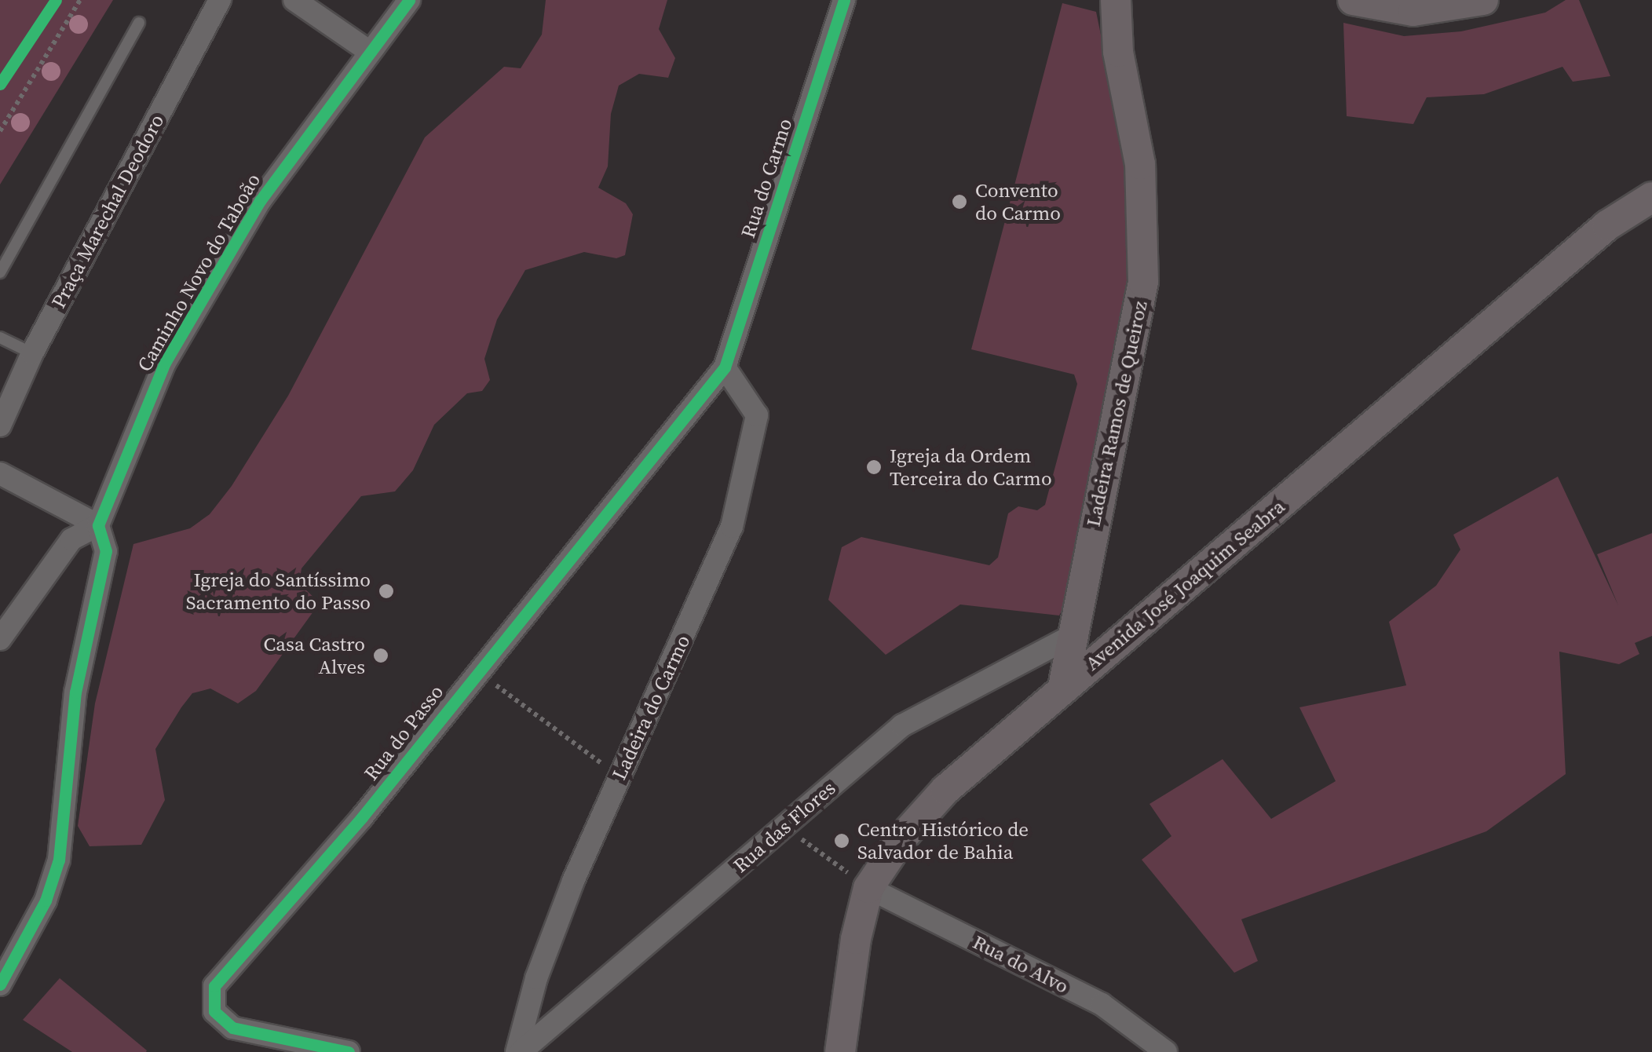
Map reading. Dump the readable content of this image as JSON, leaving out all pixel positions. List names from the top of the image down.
{
  "streets": {
    "main road": ["Ladeira Ramos de Queiroz", "Avenida José Joaquim Seabra"],
    "street": [
      "Rua do Carmo",
      "Praça Marechal Deodoro",
      "Caminho Novo do Taboão",
      "Ladeira do Carmo",
      "Rua do Passo",
      "Rua das Flores",
      "Rua do Alvo"
    ]
  },
  "crossings": [
    ["Rua do Carmo", "Ladeira do Carmo"],
    ["Rua do Carmo", "Rua do Passo"],
    ["Ladeira Ramos de Queiroz", "Avenida José Joaquim Seabra"],
    ["Ladeira Ramos de Queiroz", "Rua das Flores"],
    ["Avenida José Joaquim Seabra", "Rua do Alvo"],
    ["Ladeira do Carmo", "Rua do Passo"],
    ["Ladeira do Carmo", "Rua das Flores"]
  ],
  "places": [
    "Convento do Carmo",
    "Igreja da Ordem Terceira do Carmo",
    "Igreja do Santíssimo Sacramento do Passo",
    "Casa Castro Alves",
    "Centro Histórico de Salvador de Bahia"
  ]
}
